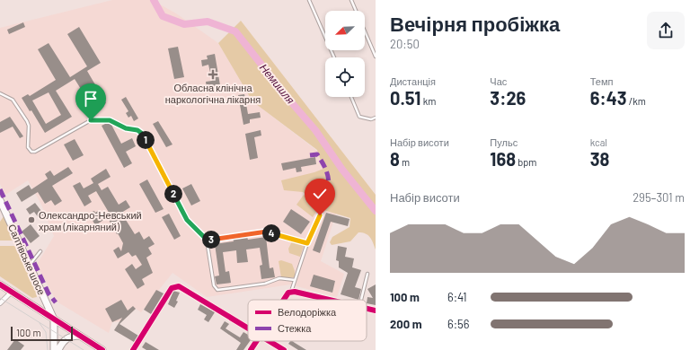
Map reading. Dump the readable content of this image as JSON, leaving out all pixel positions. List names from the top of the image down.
{
  "streets": {
    "main road": ["Салтівське шосе"]
  },
  "water": ["Немишля"],
  "places": {
    "health": ["Обласна клінічна наркологічна лікарня"],
    "other": ["Олександро-Невський храм (лікарняний)"]
  },
  "legend": ["Велодоріжка", "Стежка"],
  "scale_bar": "100 m",
  "north": "bottom left",
  "page": {
    "heading": ["Вечірня пробіжка", "20:50"],
    "stats": [
      ["Дистанція", "0.51 km"],
      ["Час", "3:26"],
      ["Темп", "6:43 /km"],
      ["Набір висоти", "8 m"],
      ["Пульс", "168 bpm"],
      ["kcal", "38"]
    ],
    "pins": [
      "1",
      "2",
      "4",
      "3"
    ],
    "chart": ["Набір висоти", "295–301 m"],
    "list": [
      {
        "name": "100 m",
        "note": "6:41"
      },
      {
        "name": "200 m",
        "note": "6:56"
      }
    ],
    "scale": "100 m"
  }
}
